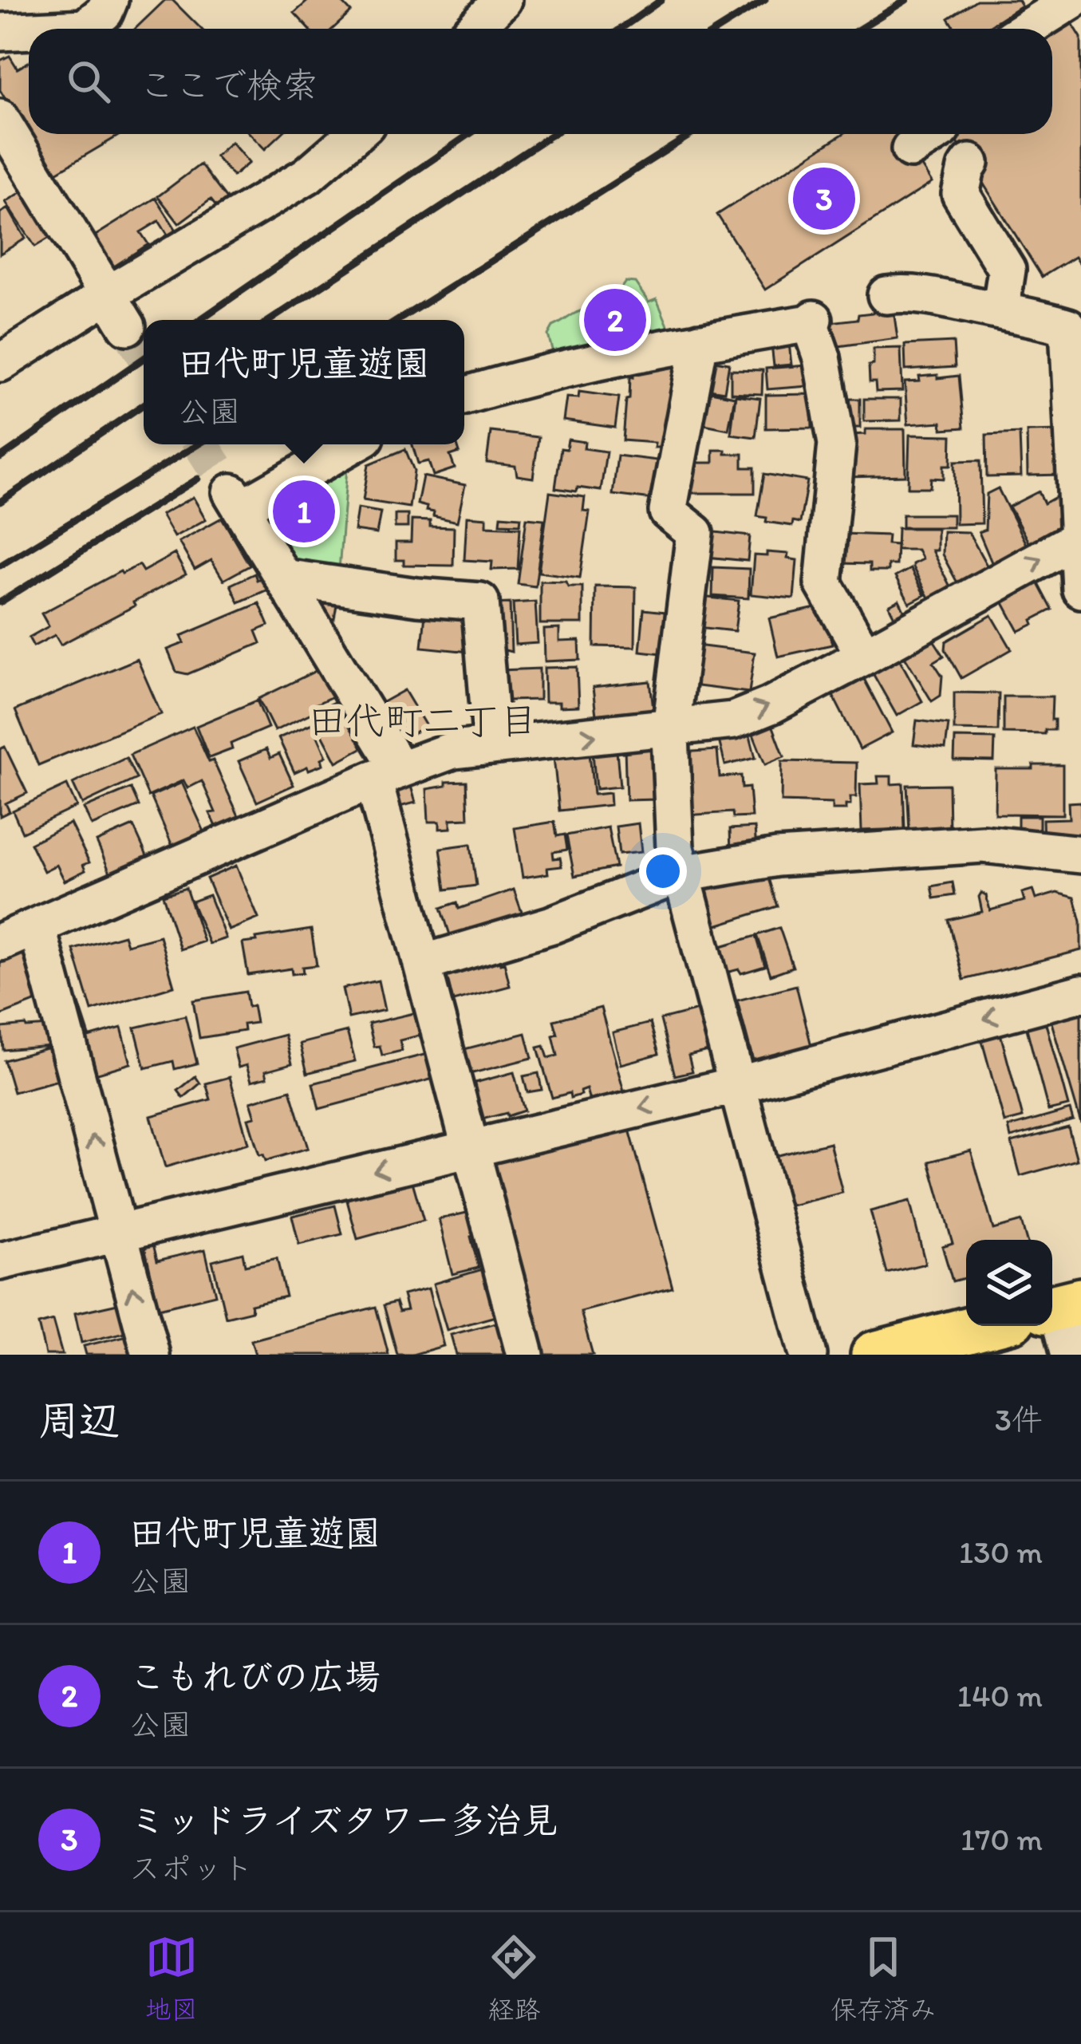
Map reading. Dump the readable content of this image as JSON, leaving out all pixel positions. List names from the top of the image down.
{
  "districts": ["田代町二丁目"],
  "page": {
    "search": "ここで検索",
    "pins": ["3", "2", "1"],
    "popup": ["田代町児童遊園", "公園"],
    "heading": ["周辺", "3件"],
    "list": [
      {
        "mark": "1",
        "name": "田代町児童遊園",
        "note": "公園",
        "value": "130 m"
      },
      {
        "mark": "2",
        "name": "こもれびの広場",
        "note": "公園",
        "value": "140 m"
      },
      {
        "mark": "3",
        "name": "ミッドライズタワー多治見",
        "note": "スポット",
        "value": "170 m"
      }
    ],
    "nav": ["地図", "経路", "保存済み"]
  }
}
